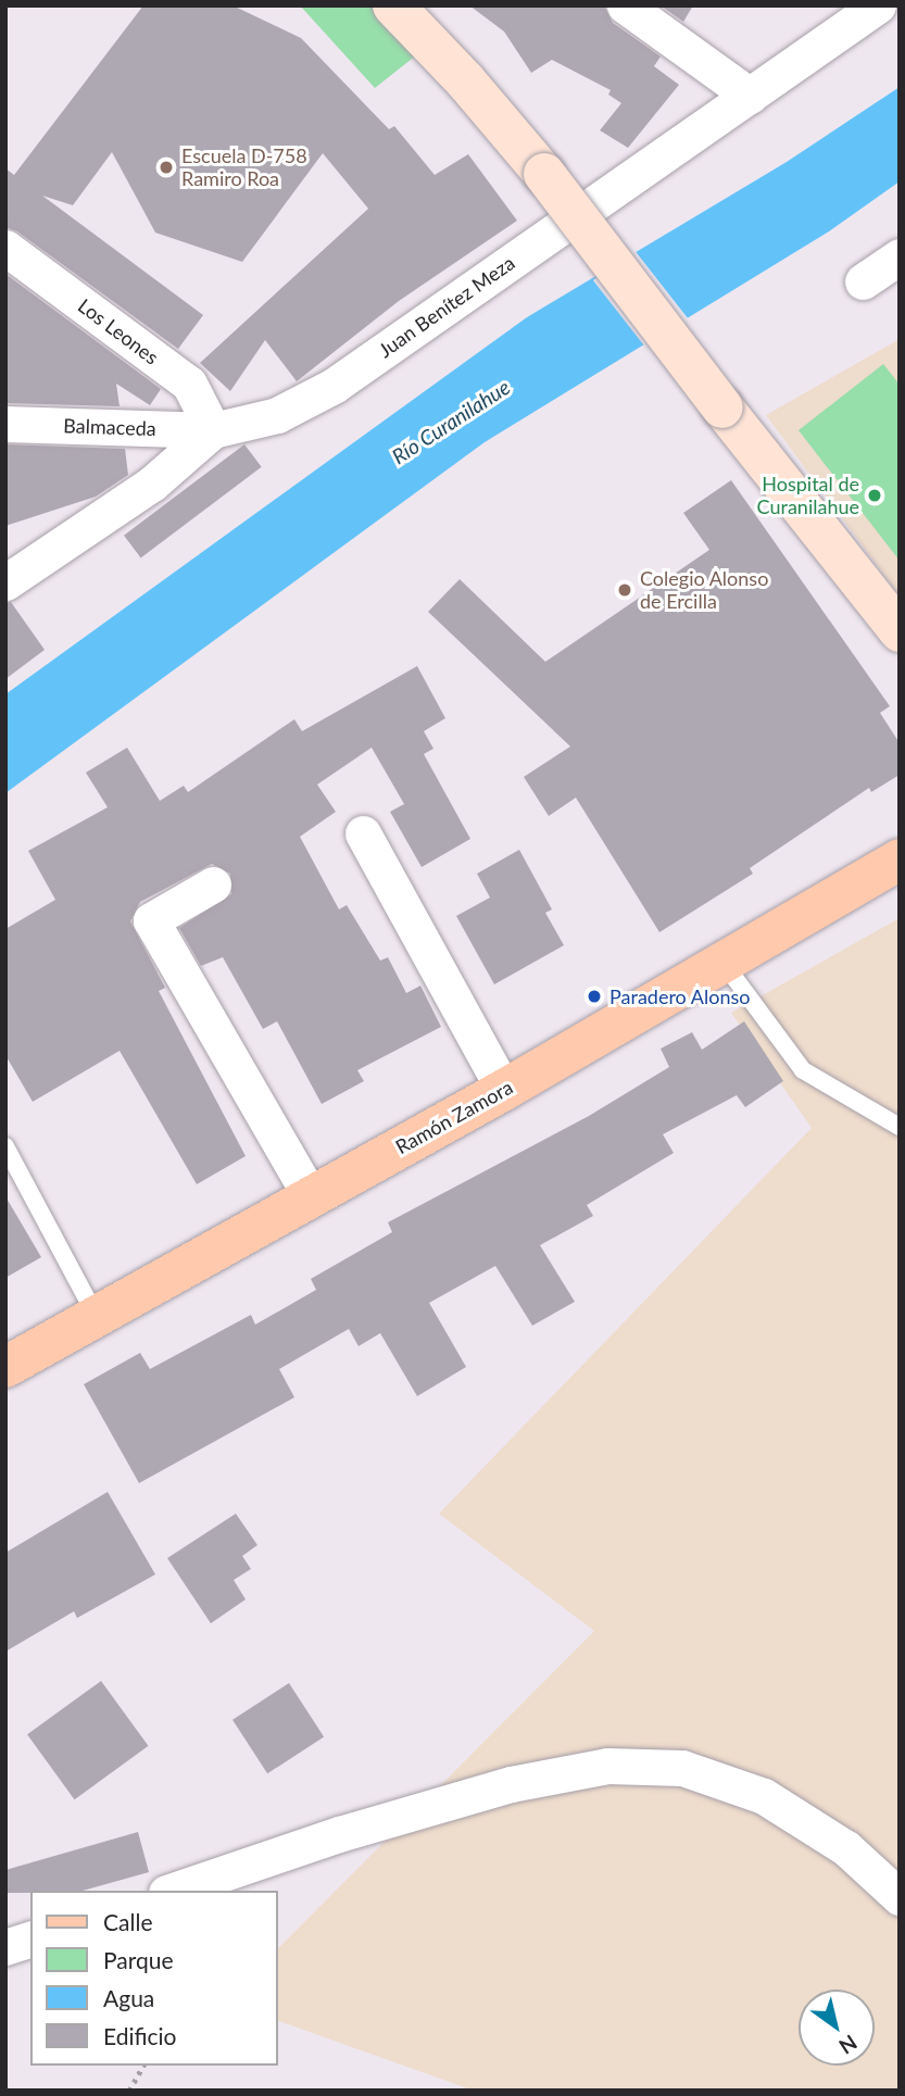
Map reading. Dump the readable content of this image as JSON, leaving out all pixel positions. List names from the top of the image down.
{
  "streets": {
    "main road": ["Ramón Zamora"],
    "street": ["Juan Benítez Meza", "Los Leones", "Balmaceda"]
  },
  "crossings": [
    ["Juan Benítez Meza", "Los Leones"],
    ["Juan Benítez Meza", "Balmaceda"],
    ["Los Leones", "Balmaceda"]
  ],
  "water": ["Río Curanilahue"],
  "places": [
    "Escuela D-758 Ramiro Roa",
    "Hospital de Curanilahue",
    "Colegio Alonso de Ercilla",
    "Paradero Alonso"
  ],
  "legend": [
    "Calle",
    "Parque",
    "Agua",
    "Edificio"
  ],
  "north": "bottom right"
}
